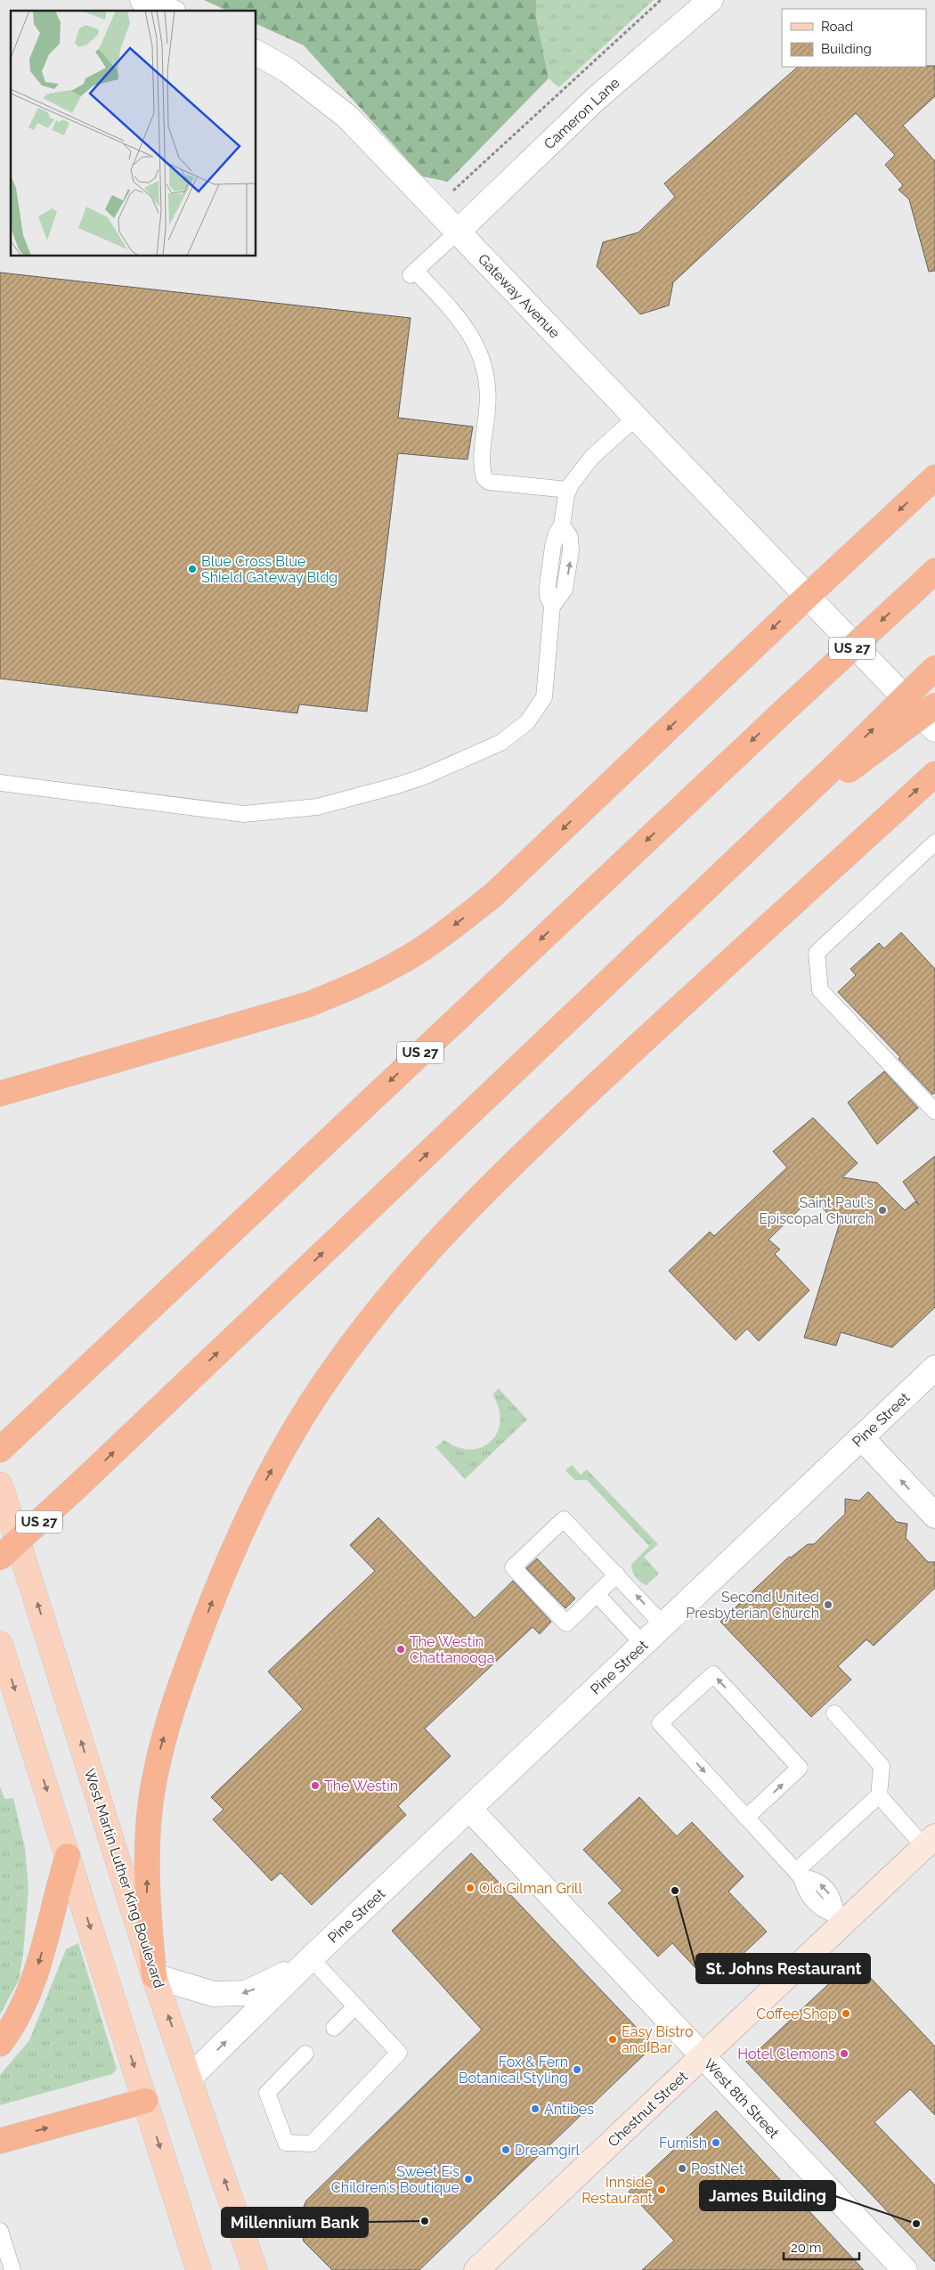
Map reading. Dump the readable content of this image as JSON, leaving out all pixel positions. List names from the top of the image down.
{
  "streets": {
    "highway": ["US 27"],
    "main road": ["West Martin Luther King Boulevard"],
    "street": [
      "Cameron Lane",
      "Gateway Avenue",
      "Pine Street",
      "West 8th Street",
      "Chestnut Street"
    ]
  },
  "crossings": [
    ["Cameron Lane", "Gateway Avenue"],
    ["Pine Street", "West Martin Luther King Boulevard"],
    ["Pine Street", "West 8th Street"],
    ["West 8th Street", "Chestnut Street"]
  ],
  "places": [
    "Blue Cross Blue Shield Gateway Bldg",
    "Saint Paul's Episcopal Church",
    "Second United Presbyterian Church",
    "The Westin Chattanooga",
    "The Westin",
    "Old Gilman Grill",
    "St. Johns Restaurant",
    "Coffee Shop",
    "Easy Bistro and Bar",
    "Hotel Clemons",
    "Fox & Fern Botanical Styling",
    "Antibes",
    "Furnish",
    "Dreamgirl",
    "PostNet",
    "Sweet E's Children's Boutique",
    "Innside Restaurant",
    "Millennium Bank",
    "James Building"
  ],
  "legend": ["Road", "Building"],
  "scale_bar": "20 m"
}
